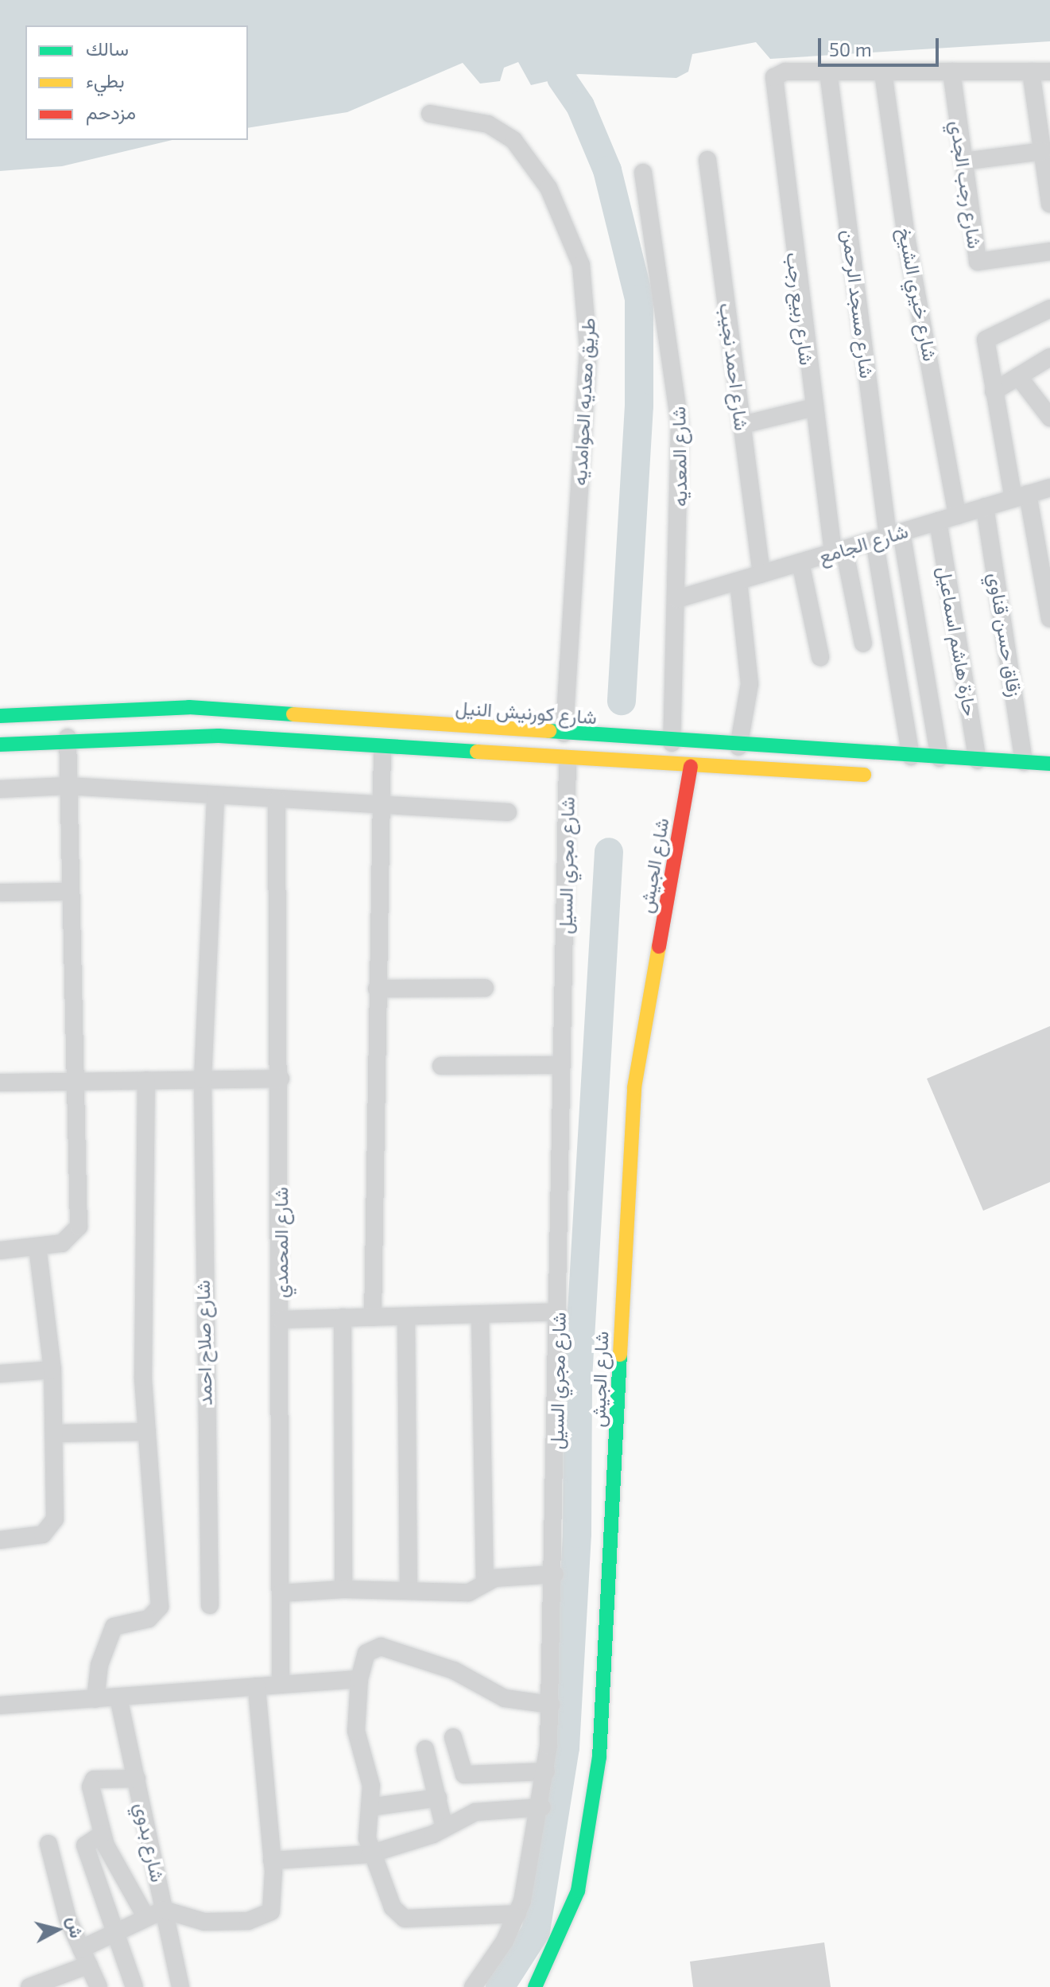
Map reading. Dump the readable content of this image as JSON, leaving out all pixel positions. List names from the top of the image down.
{
  "streets": {
    "main road": ["شارع كورنيش النيل", "شارع الجيش"],
    "street": [
      "شارع رجب الجدي",
      "شارع خيري الشيخ",
      "شارع مسجد الرحمن",
      "شارع ربيع رجب",
      "شارع احمد نجيب",
      "طريق معديه الحوامديه",
      "شارع المعديه",
      "شارع الجامع",
      "زقاق حسن قناوي",
      "حارة هاشم اسماعيل",
      "شارع مجري السيل",
      "شارع المحمدي",
      "شارع صلاح احمد",
      "شارع بدوي"
    ]
  },
  "crossings": [
    ["شارع خيري الشيخ", "شارع الجامع"],
    ["شارع مسجد الرحمن", "شارع ربيع رجب"],
    ["شارع مسجد الرحمن", "شارع الجامع"],
    ["شارع ربيع رجب", "شارع الجامع"],
    ["شارع احمد نجيب", "شارع الجامع"],
    ["طريق معديه الحوامديه", "شارع كورنيش النيل"],
    ["شارع المعديه", "شارع الجامع"],
    ["شارع المعديه", "شارع كورنيش النيل"],
    ["شارع الجامع", "زقاق حسن قناوي"],
    ["شارع الجامع", "حارة هاشم اسماعيل"],
    ["زقاق حسن قناوي", "شارع كورنيش النيل"],
    ["حارة هاشم اسماعيل", "شارع كورنيش النيل"]
  ],
  "legend": ["سالك", "بطيء", "مزدحم"],
  "scale_bar": "50 m",
  "north": "right"
}
